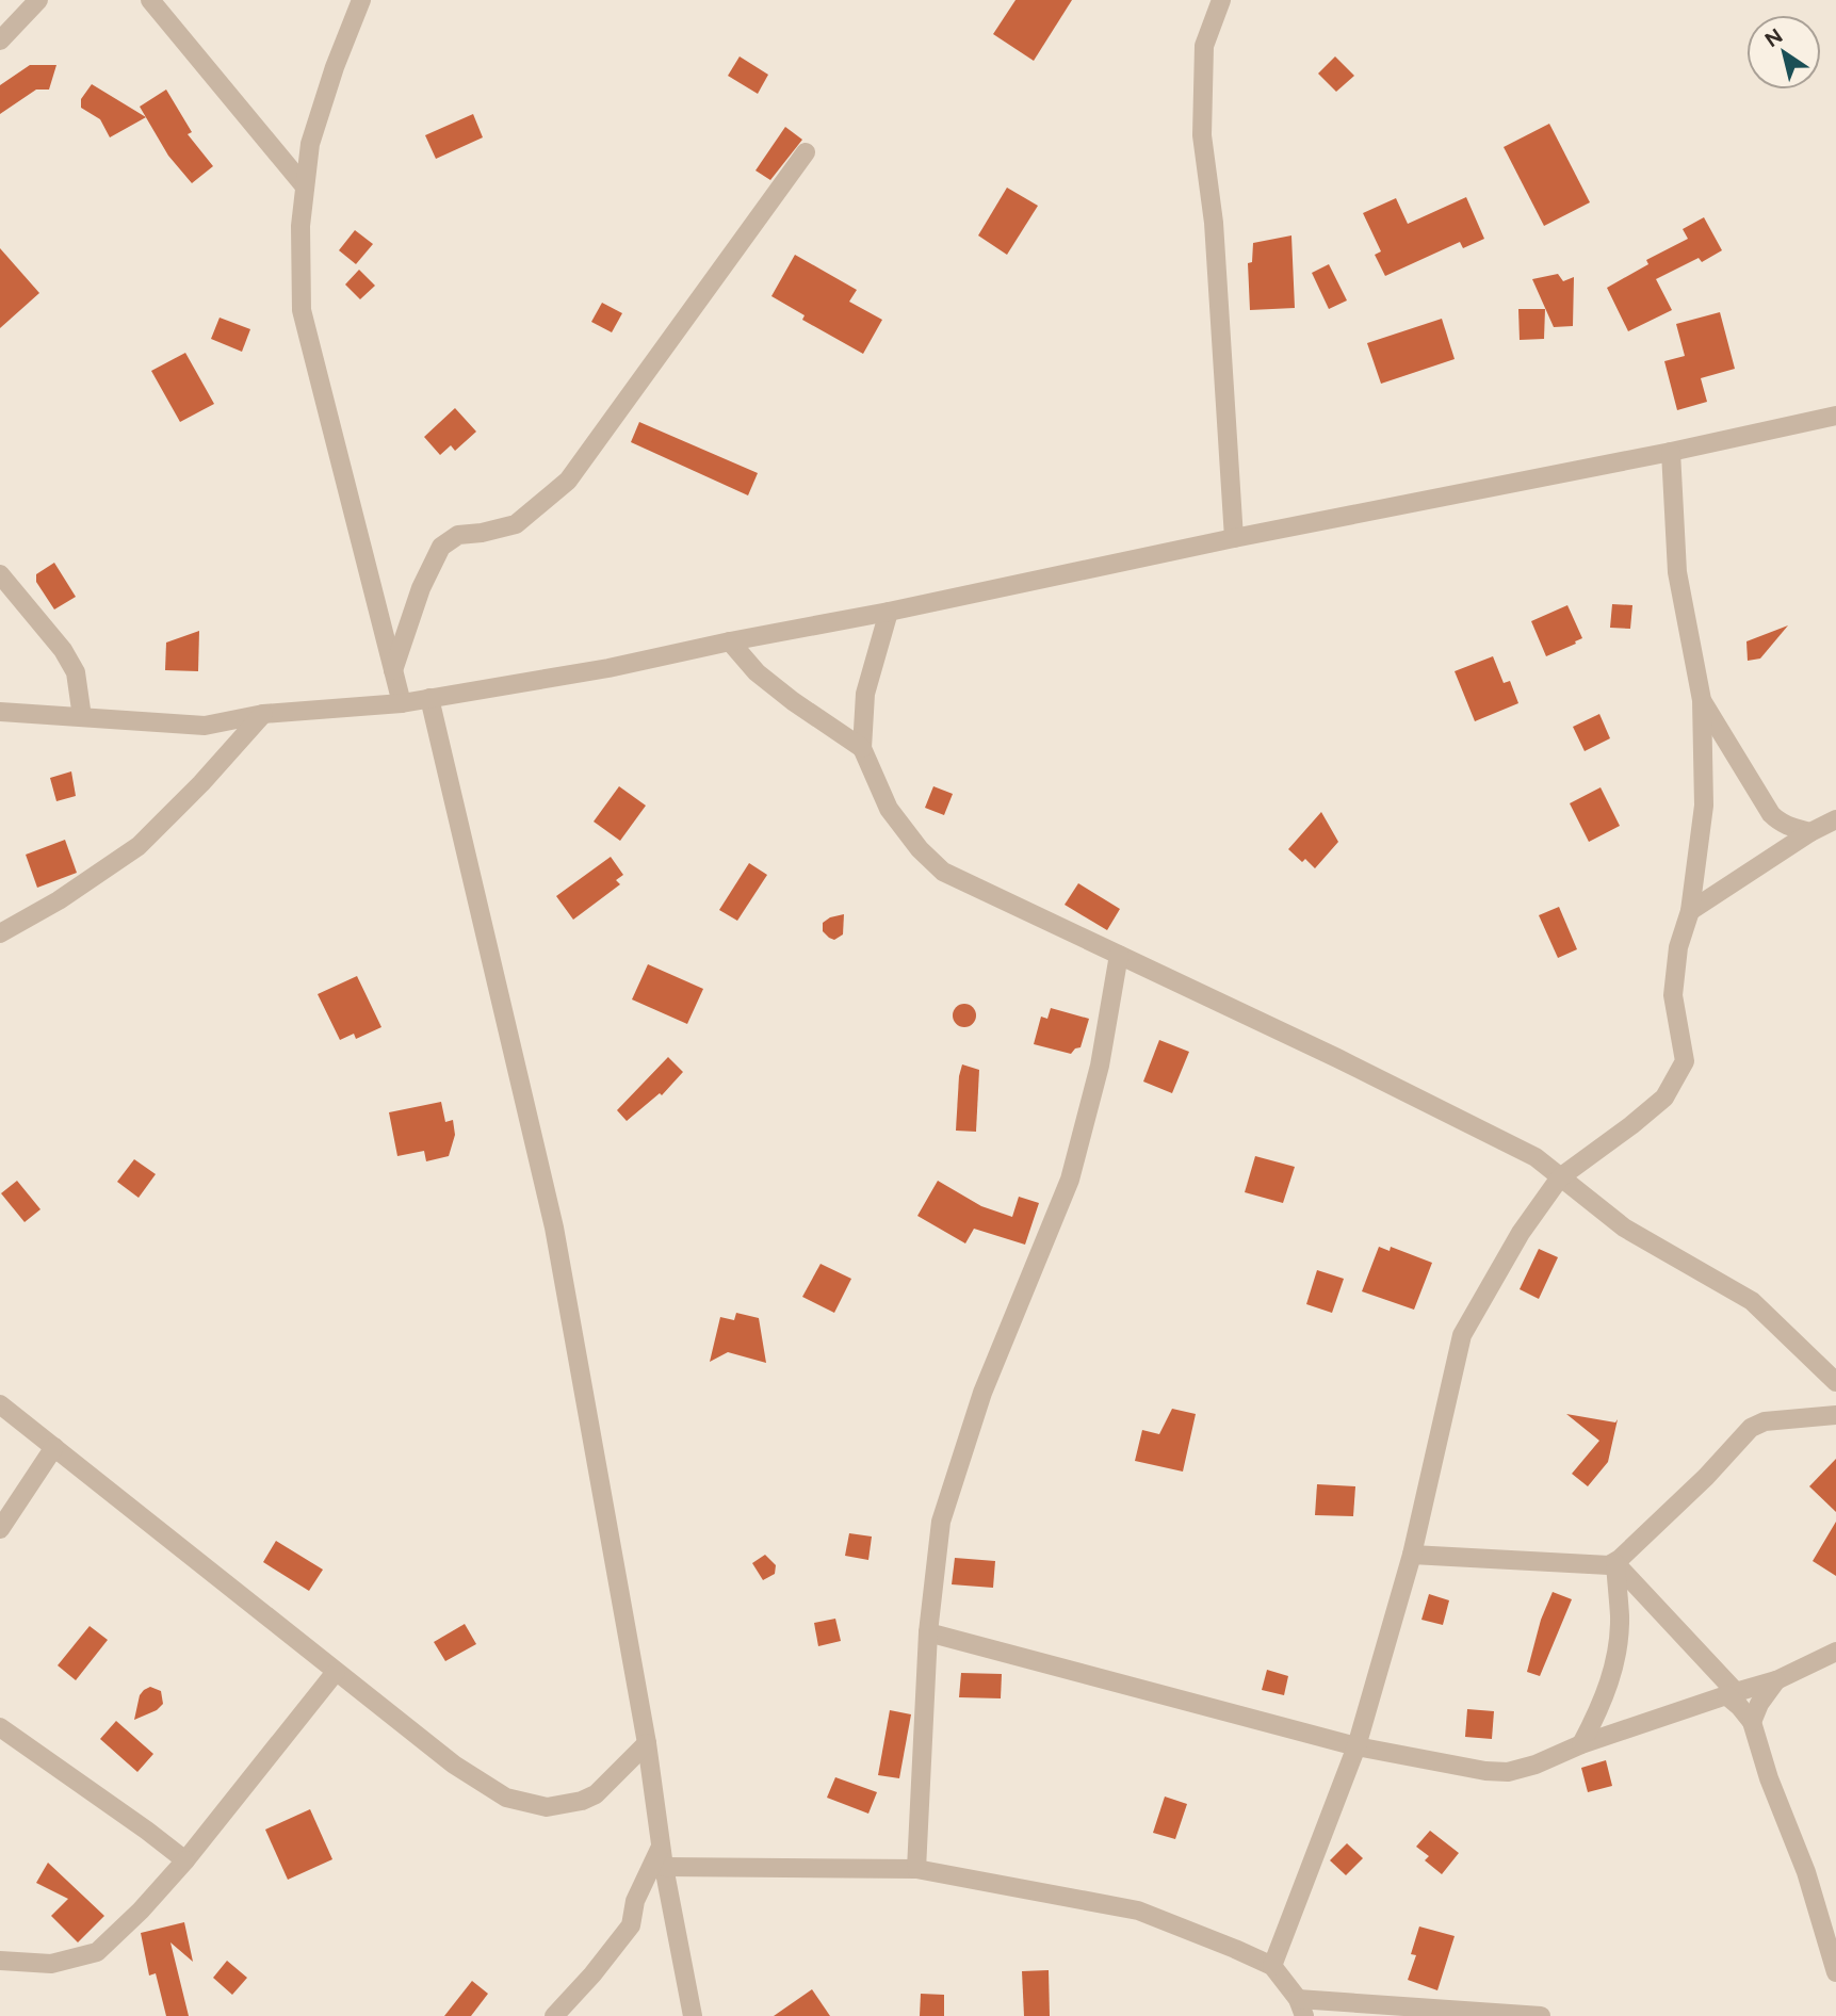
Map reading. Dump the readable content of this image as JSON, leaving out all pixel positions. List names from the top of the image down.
{
  "north": "top left"
}
